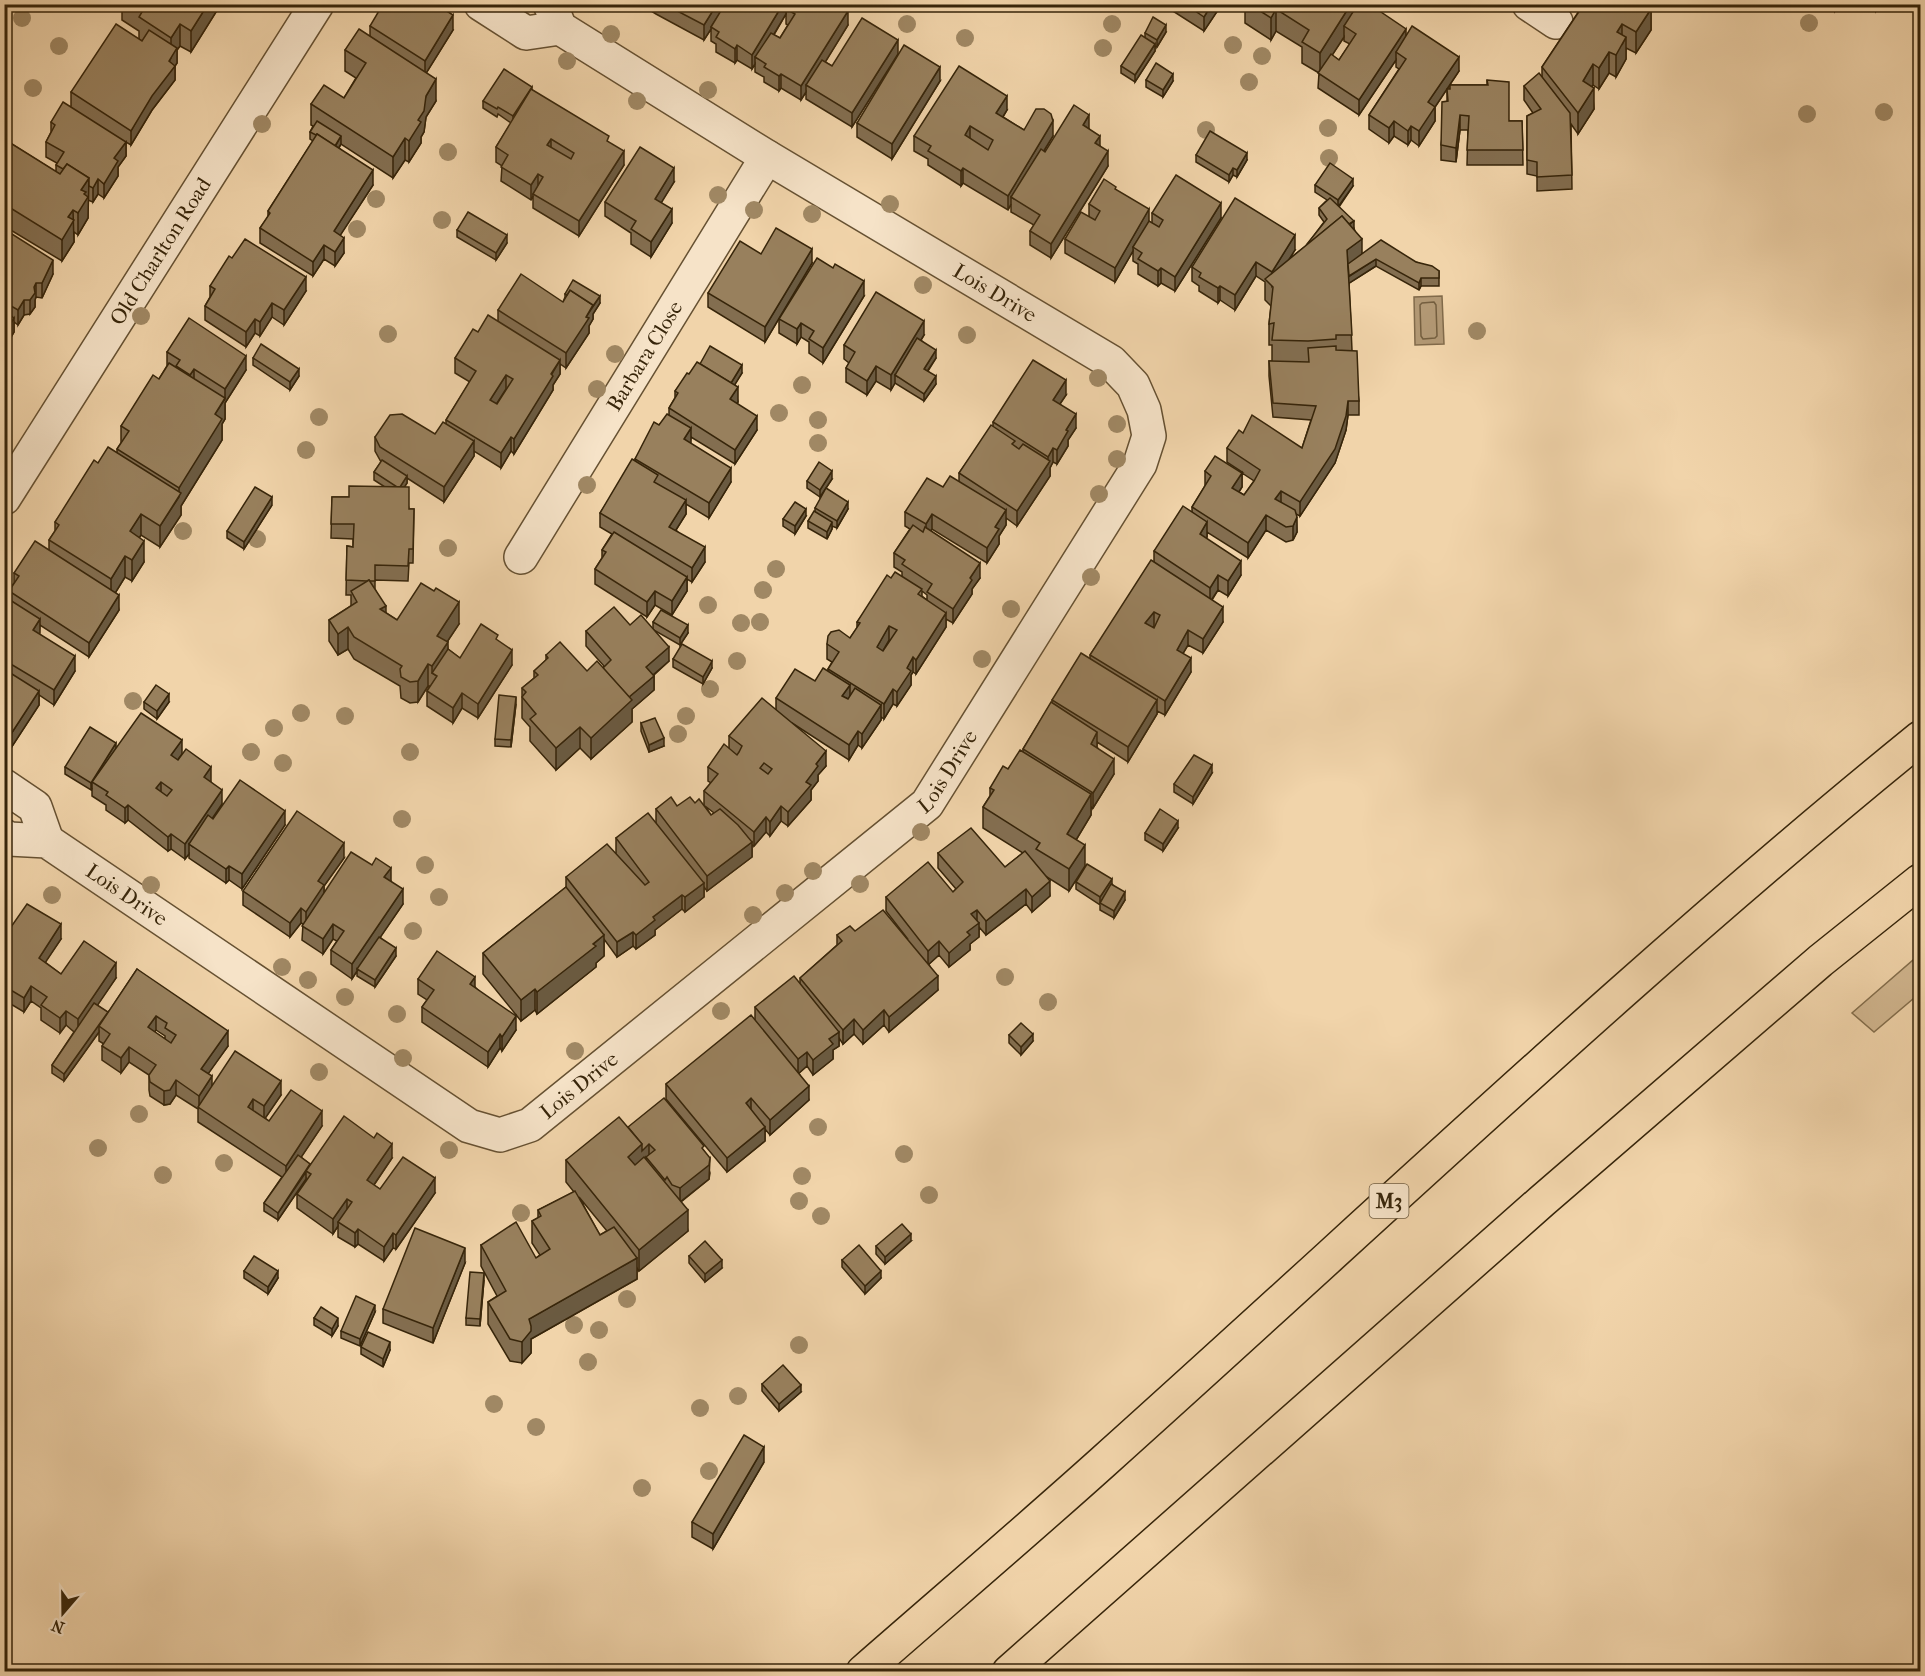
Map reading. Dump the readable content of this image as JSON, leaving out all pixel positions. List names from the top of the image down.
{
  "streets": {
    "highway": ["M3"],
    "street": ["Old Charlton Road", "Lois Drive", "Barbara Close"]
  },
  "crossings": [
    ["Lois Drive", "Barbara Close"]
  ],
  "north": "bottom"
}
